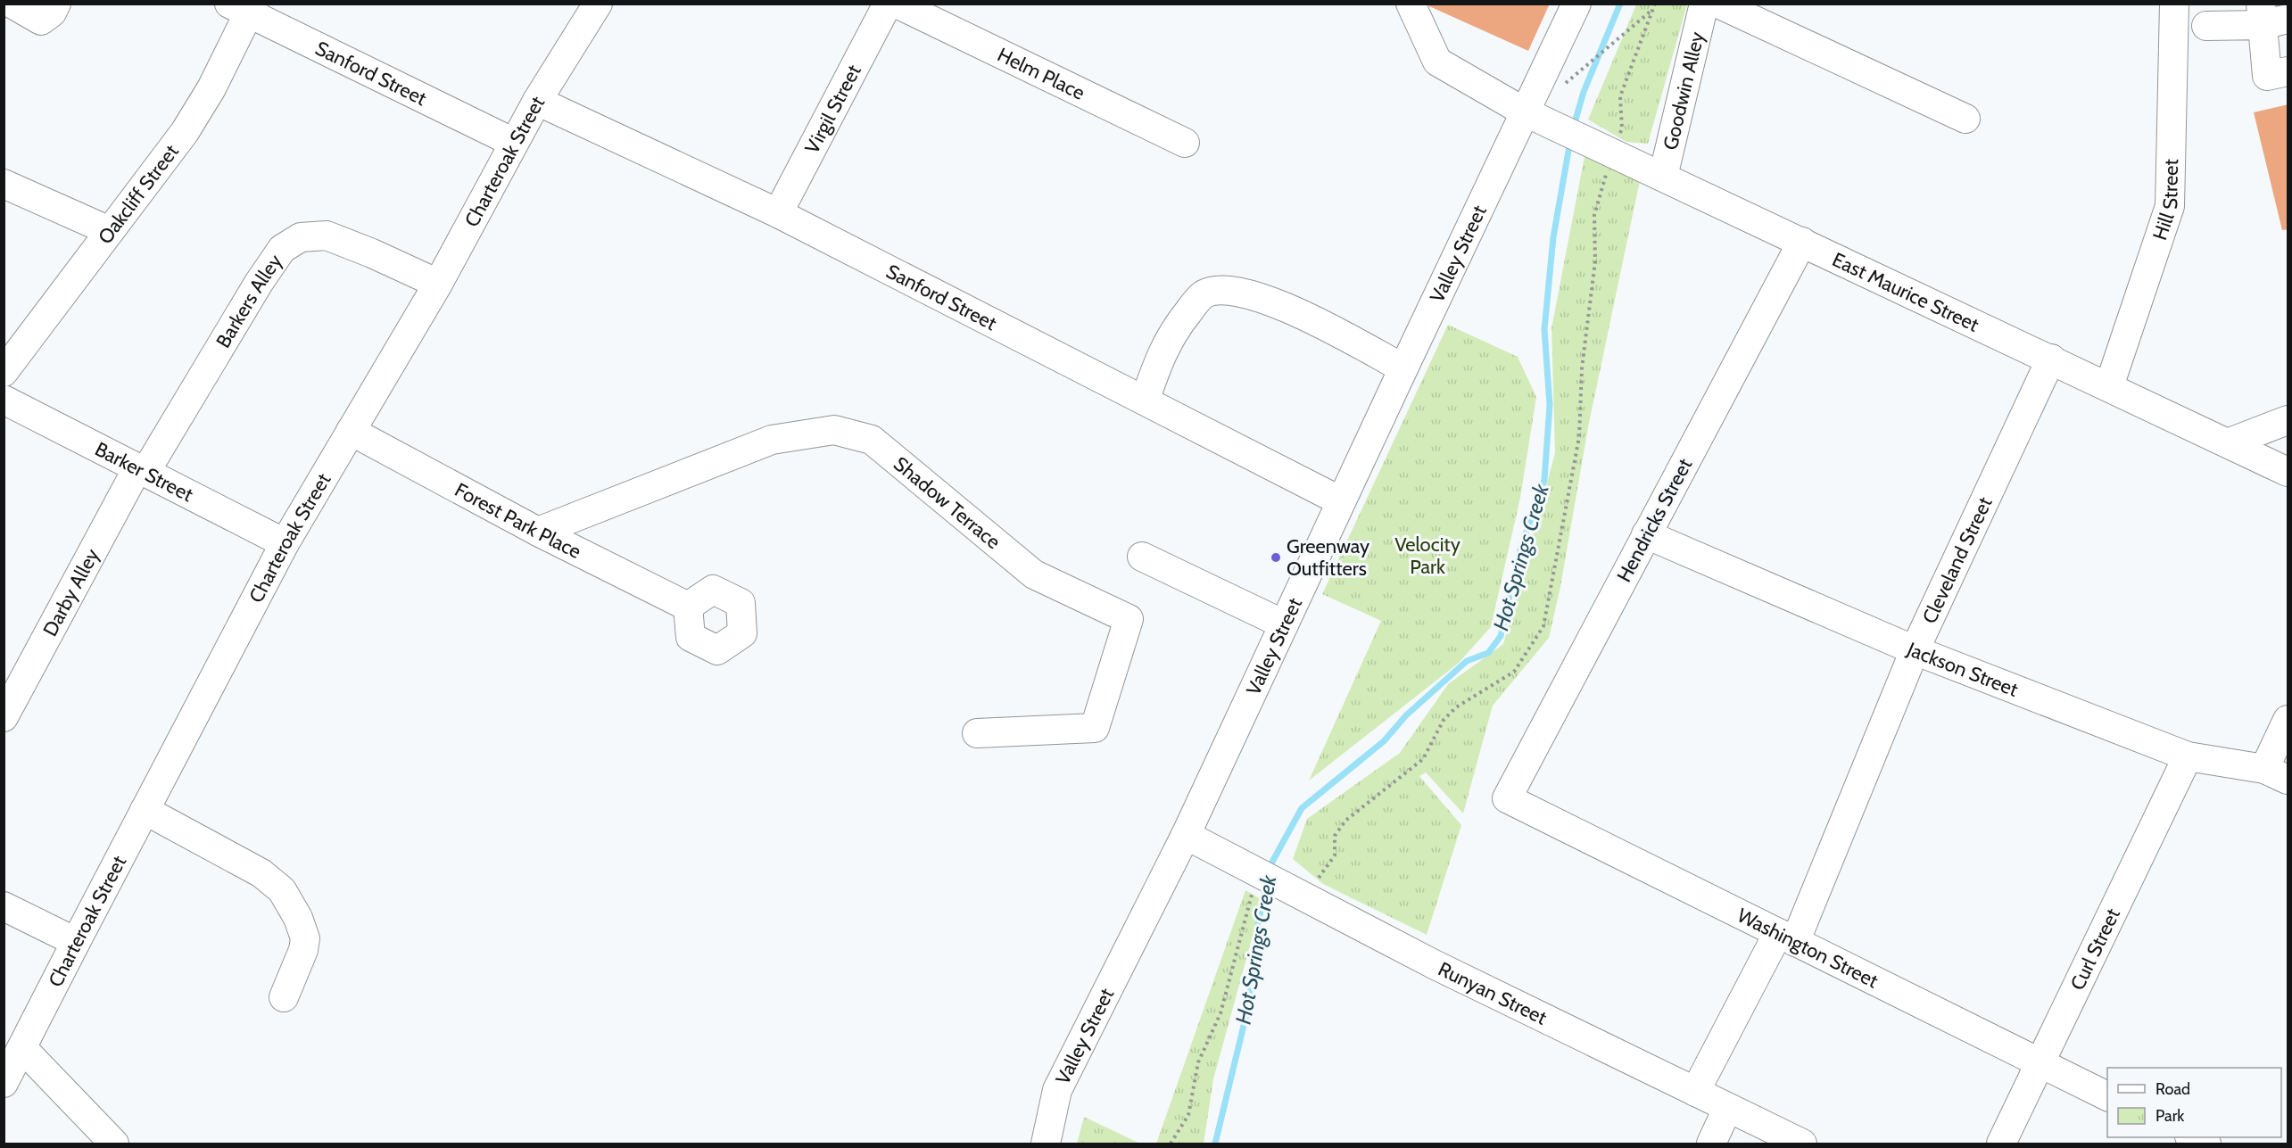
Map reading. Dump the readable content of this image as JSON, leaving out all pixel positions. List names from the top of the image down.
{
  "streets": {
    "street": [
      "Sanford Street",
      "Helm Place",
      "Goodwin Alley",
      "Virgil Street",
      "Charteroak Street",
      "Oakcliff Street",
      "Hill Street",
      "Valley Street",
      "East Maurice Street",
      "Barkers Alley",
      "Barker Street",
      "Shadow Terrace",
      "Forest Park Place",
      "Hendricks Street",
      "Cleveland Street",
      "Darby Alley",
      "Jackson Street",
      "Washington Street",
      "Curl Street",
      "Runyan Street"
    ]
  },
  "crossings": [
    ["Sanford Street", "Virgil Street"],
    ["Sanford Street", "Charteroak Street"],
    ["Sanford Street", "Oakcliff Street"],
    ["Sanford Street", "Valley Street"],
    ["Goodwin Alley", "East Maurice Street"],
    ["Charteroak Street", "Barkers Alley"],
    ["Charteroak Street", "Barker Street"],
    ["Charteroak Street", "Forest Park Place"],
    ["Hill Street", "East Maurice Street"],
    ["Valley Street", "East Maurice Street"],
    ["Valley Street", "Runyan Street"],
    ["East Maurice Street", "Hendricks Street"],
    ["East Maurice Street", "Cleveland Street"],
    ["Barkers Alley", "Barker Street"],
    ["Barkers Alley", "Darby Alley"],
    ["Barker Street", "Darby Alley"],
    ["Shadow Terrace", "Forest Park Place"],
    ["Hendricks Street", "Jackson Street"],
    ["Hendricks Street", "Washington Street"],
    ["Cleveland Street", "Jackson Street"],
    ["Cleveland Street", "Washington Street"],
    ["Cleveland Street", "Runyan Street"],
    ["Jackson Street", "Curl Street"],
    ["Washington Street", "Curl Street"]
  ],
  "water": ["Hot Springs Creek"],
  "parks": ["Velocity Park"],
  "places": ["Greenway Outfitters"],
  "legend": ["Road", "Park"]
}
